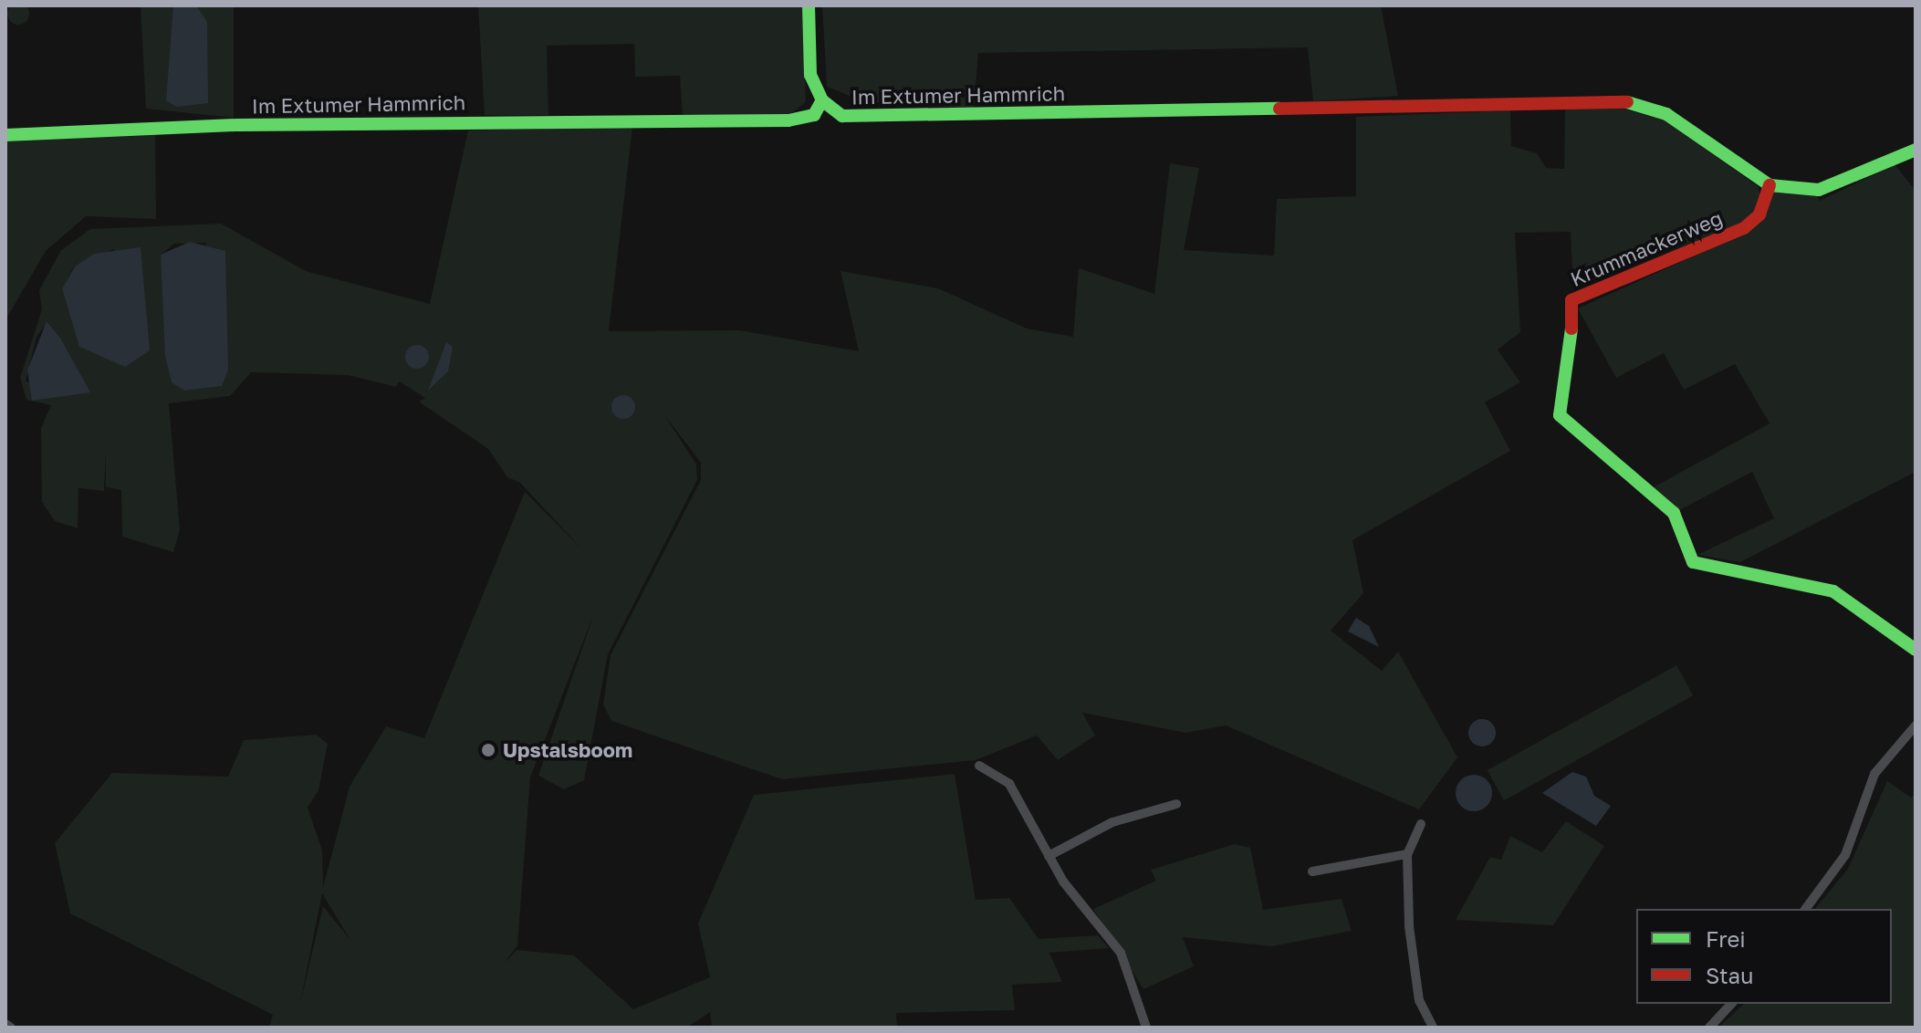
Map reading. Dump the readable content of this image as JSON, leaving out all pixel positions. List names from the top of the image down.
{
  "streets": {
    "street": ["Im Extumer Hammrich", "Krummackerweg"]
  },
  "crossings": [
    ["Im Extumer Hammrich", "Krummackerweg"]
  ],
  "places": ["Upstalsboom"],
  "legend": ["Frei", "Stau"]
}
